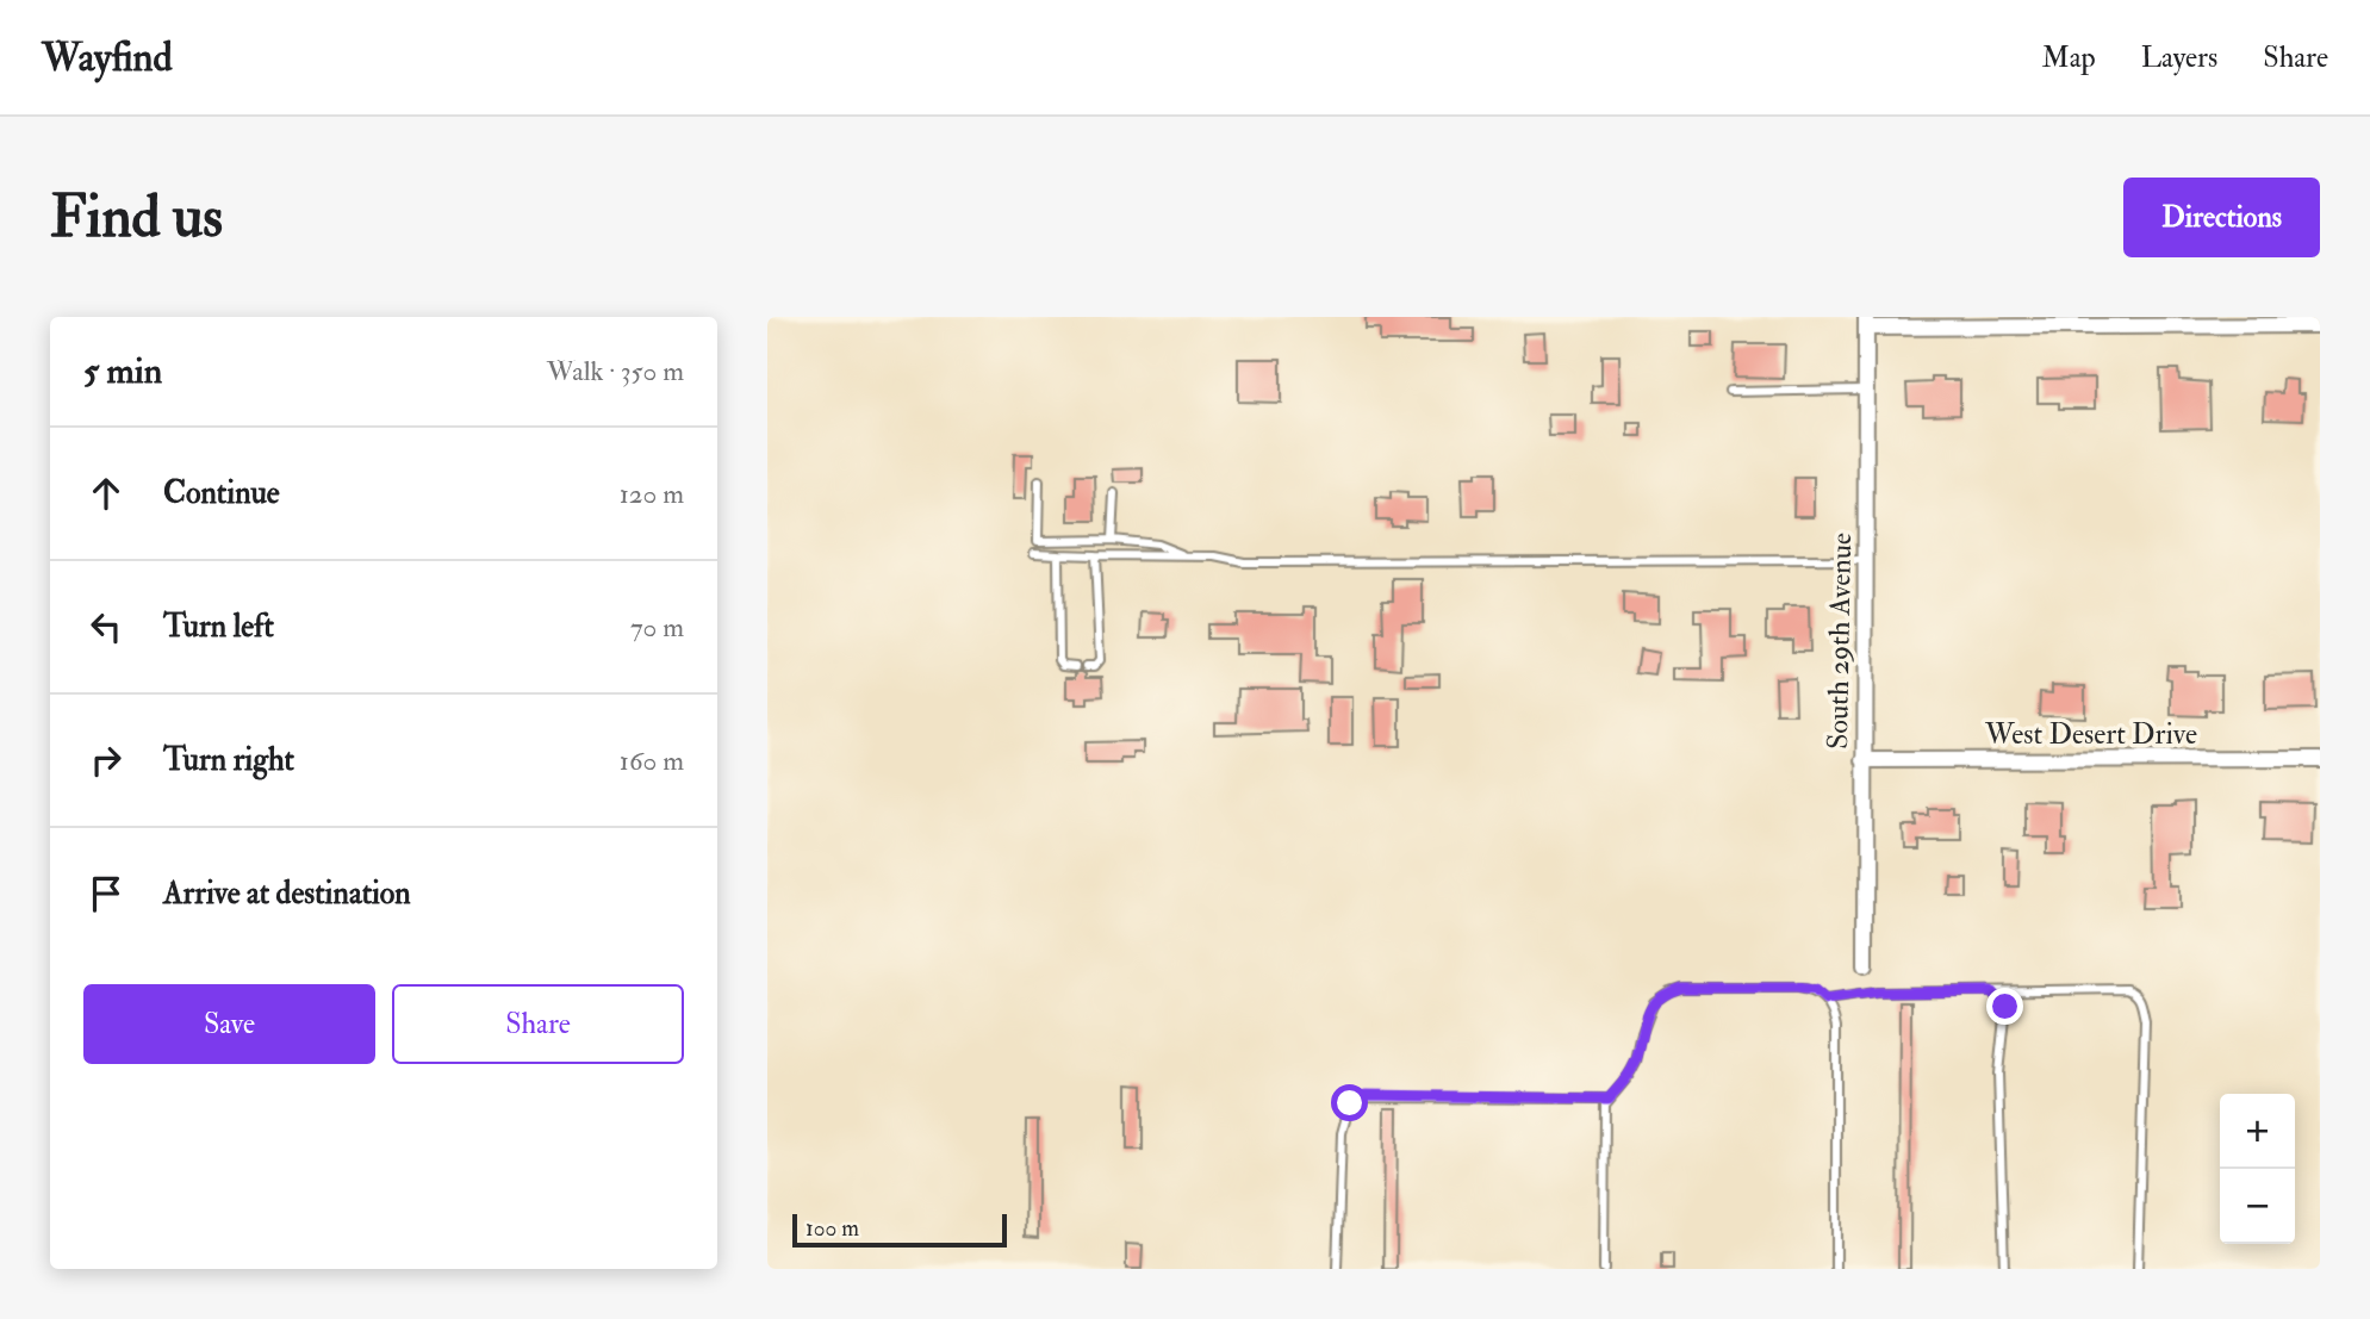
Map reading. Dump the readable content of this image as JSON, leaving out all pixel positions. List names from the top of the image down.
{
  "streets": {
    "street": ["South 29th Avenue", "West Desert Drive"]
  },
  "crossings": [
    ["South 29th Avenue", "West Desert Drive"]
  ],
  "scale_bar": "100 m",
  "page": {
    "header": "Wayfind",
    "nav": ["Map", "Layers", "Share"],
    "buttons": [
      "Directions",
      ["Save", "Share"]
    ],
    "title": "Find us",
    "heading": ["5 min", "Walk · 350 m"],
    "list": [
      ["Continue", "120 m"],
      ["Turn left", "70 m"],
      ["Turn right", "160 m"],
      "Arrive at destination"
    ],
    "map_buttons": ["+", "−"],
    "scale": "100 m"
  }
}
